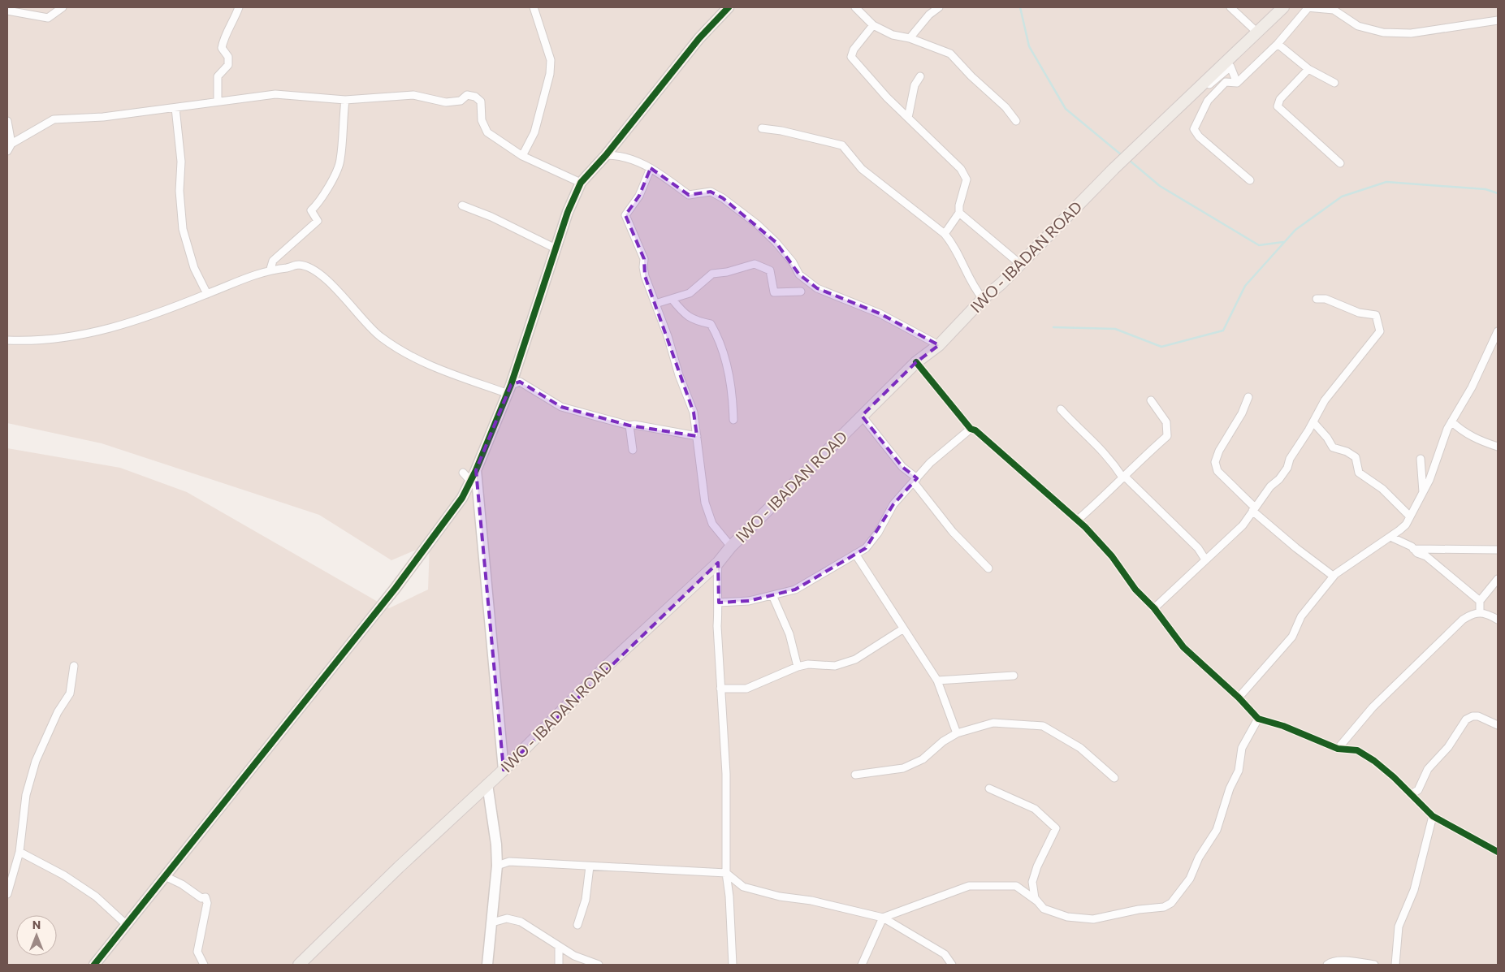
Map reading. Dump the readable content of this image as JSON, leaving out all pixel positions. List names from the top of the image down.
{
  "streets": {
    "main road": ["IWO - IBADAN ROAD"]
  },
  "north": "top"
}
